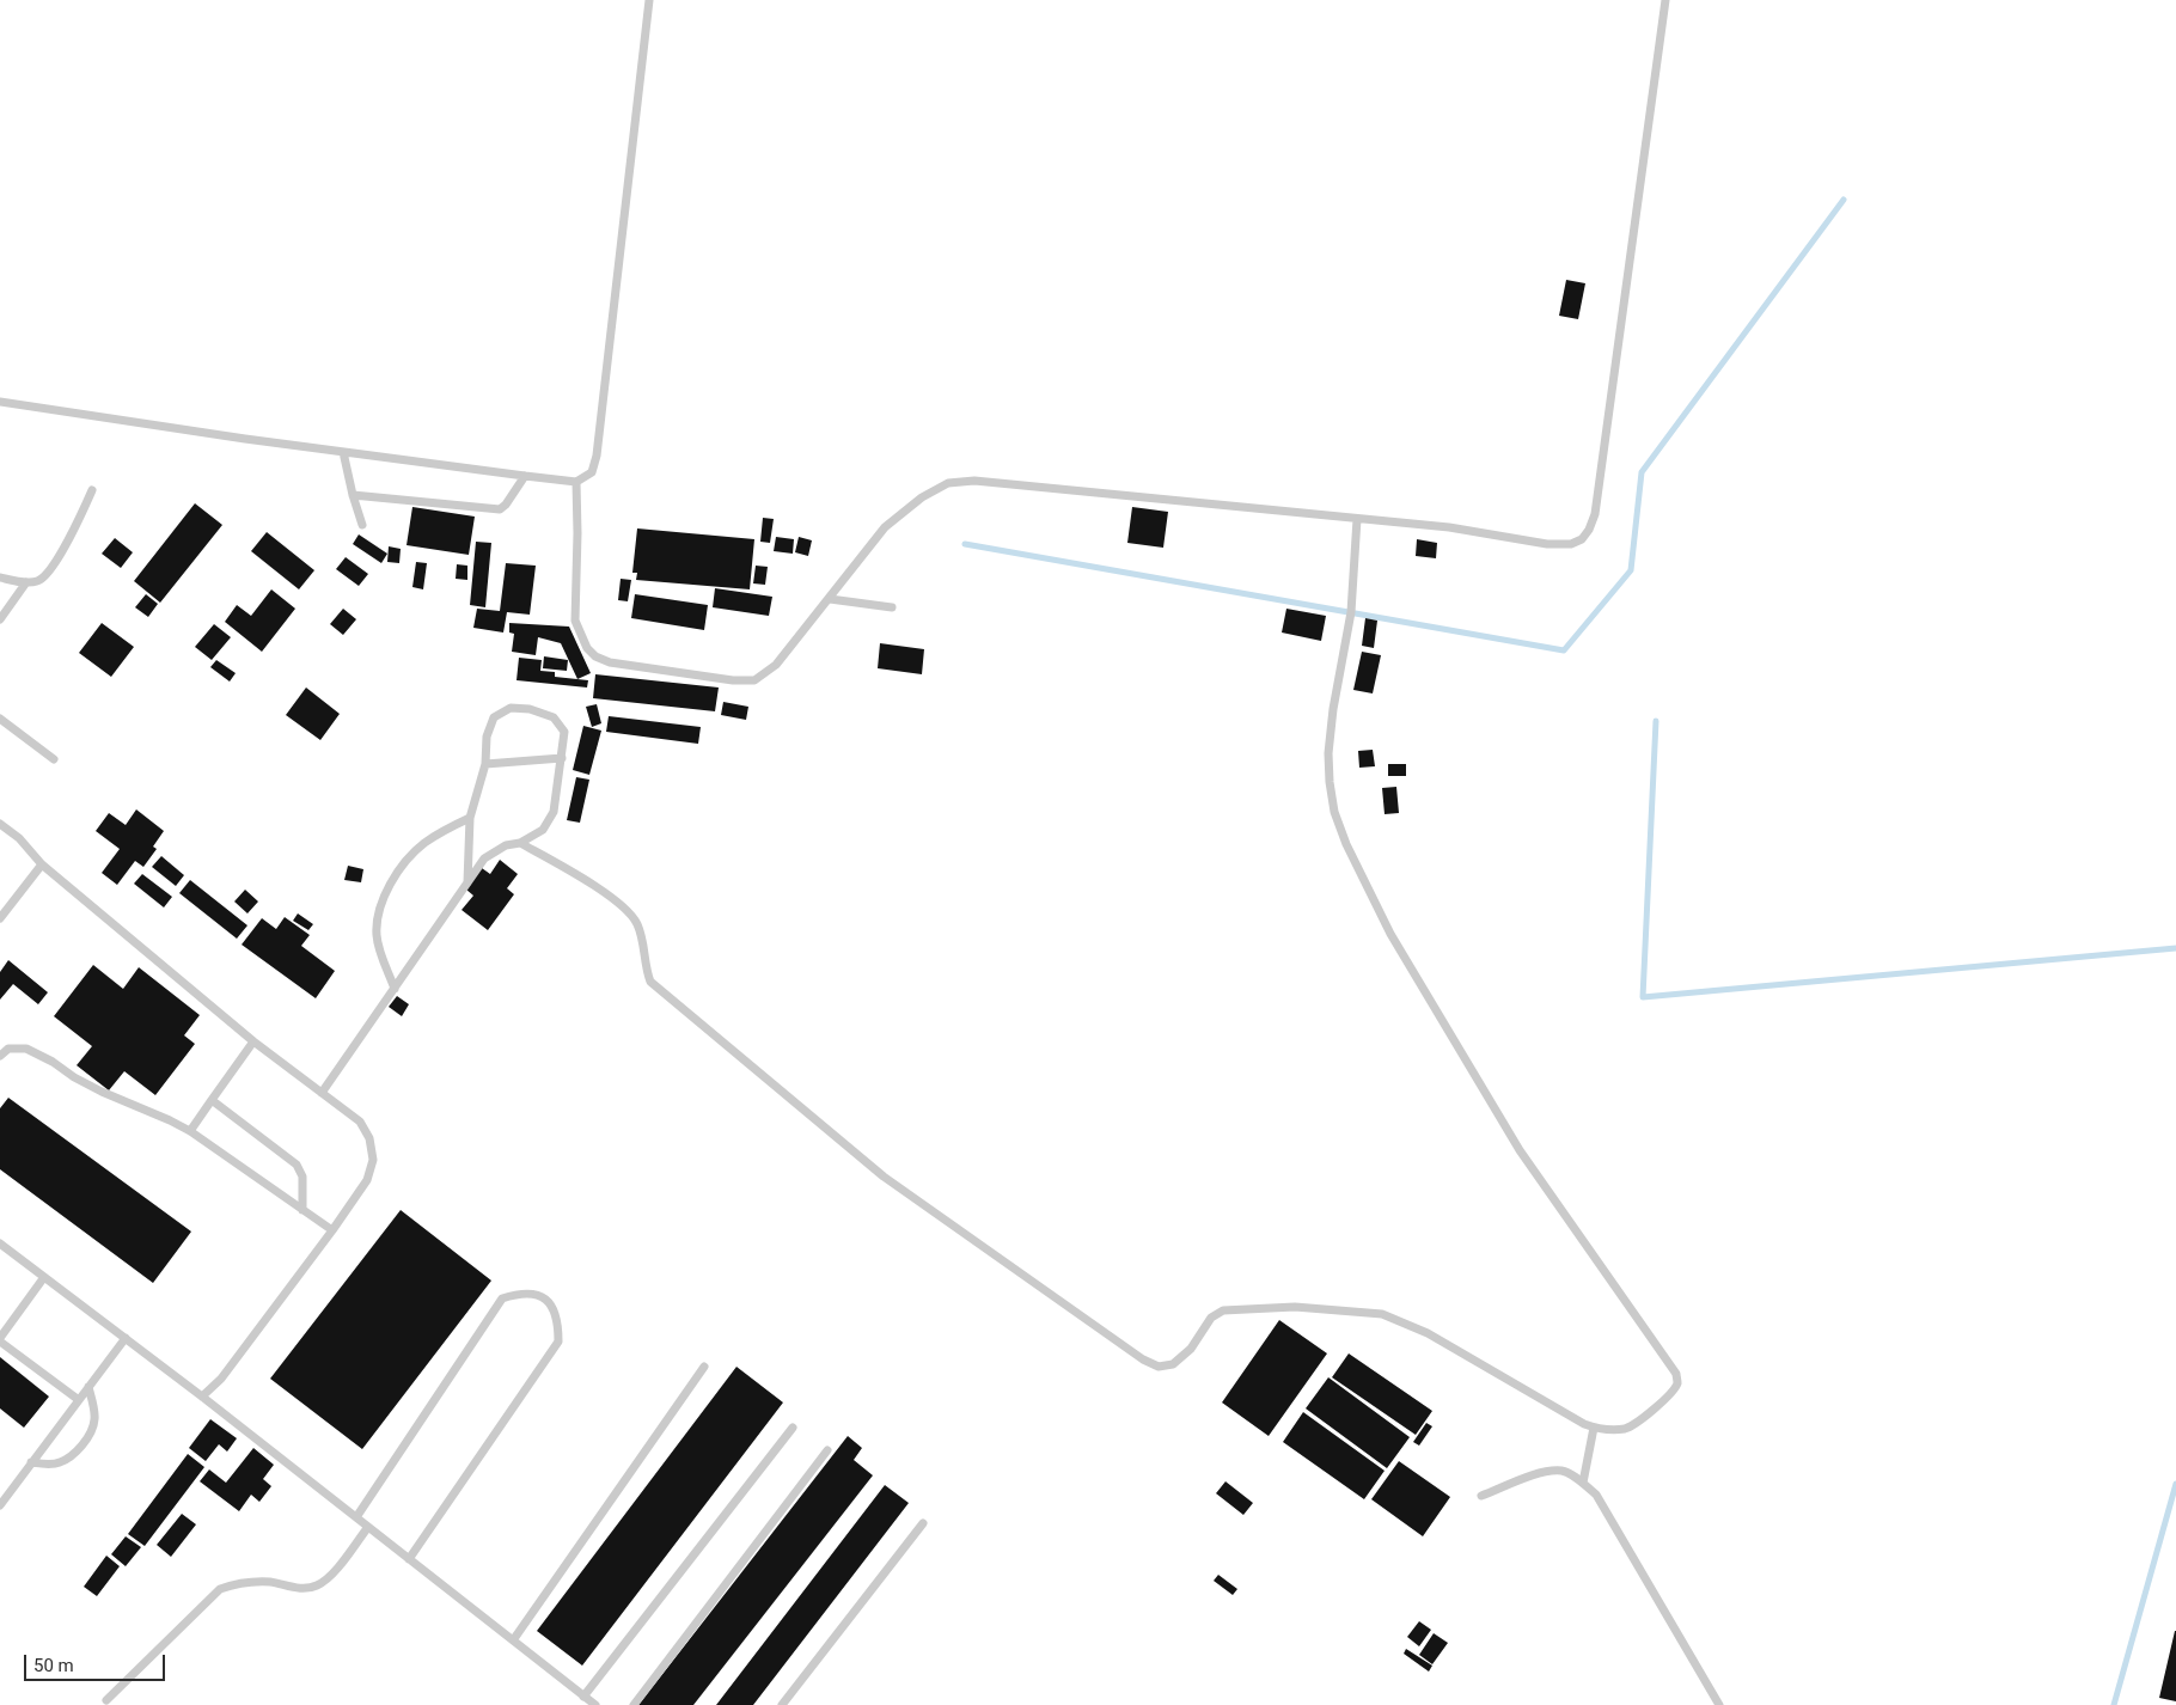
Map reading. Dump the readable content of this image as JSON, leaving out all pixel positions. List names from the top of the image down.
{
  "scale_bar": "50 m"
}
